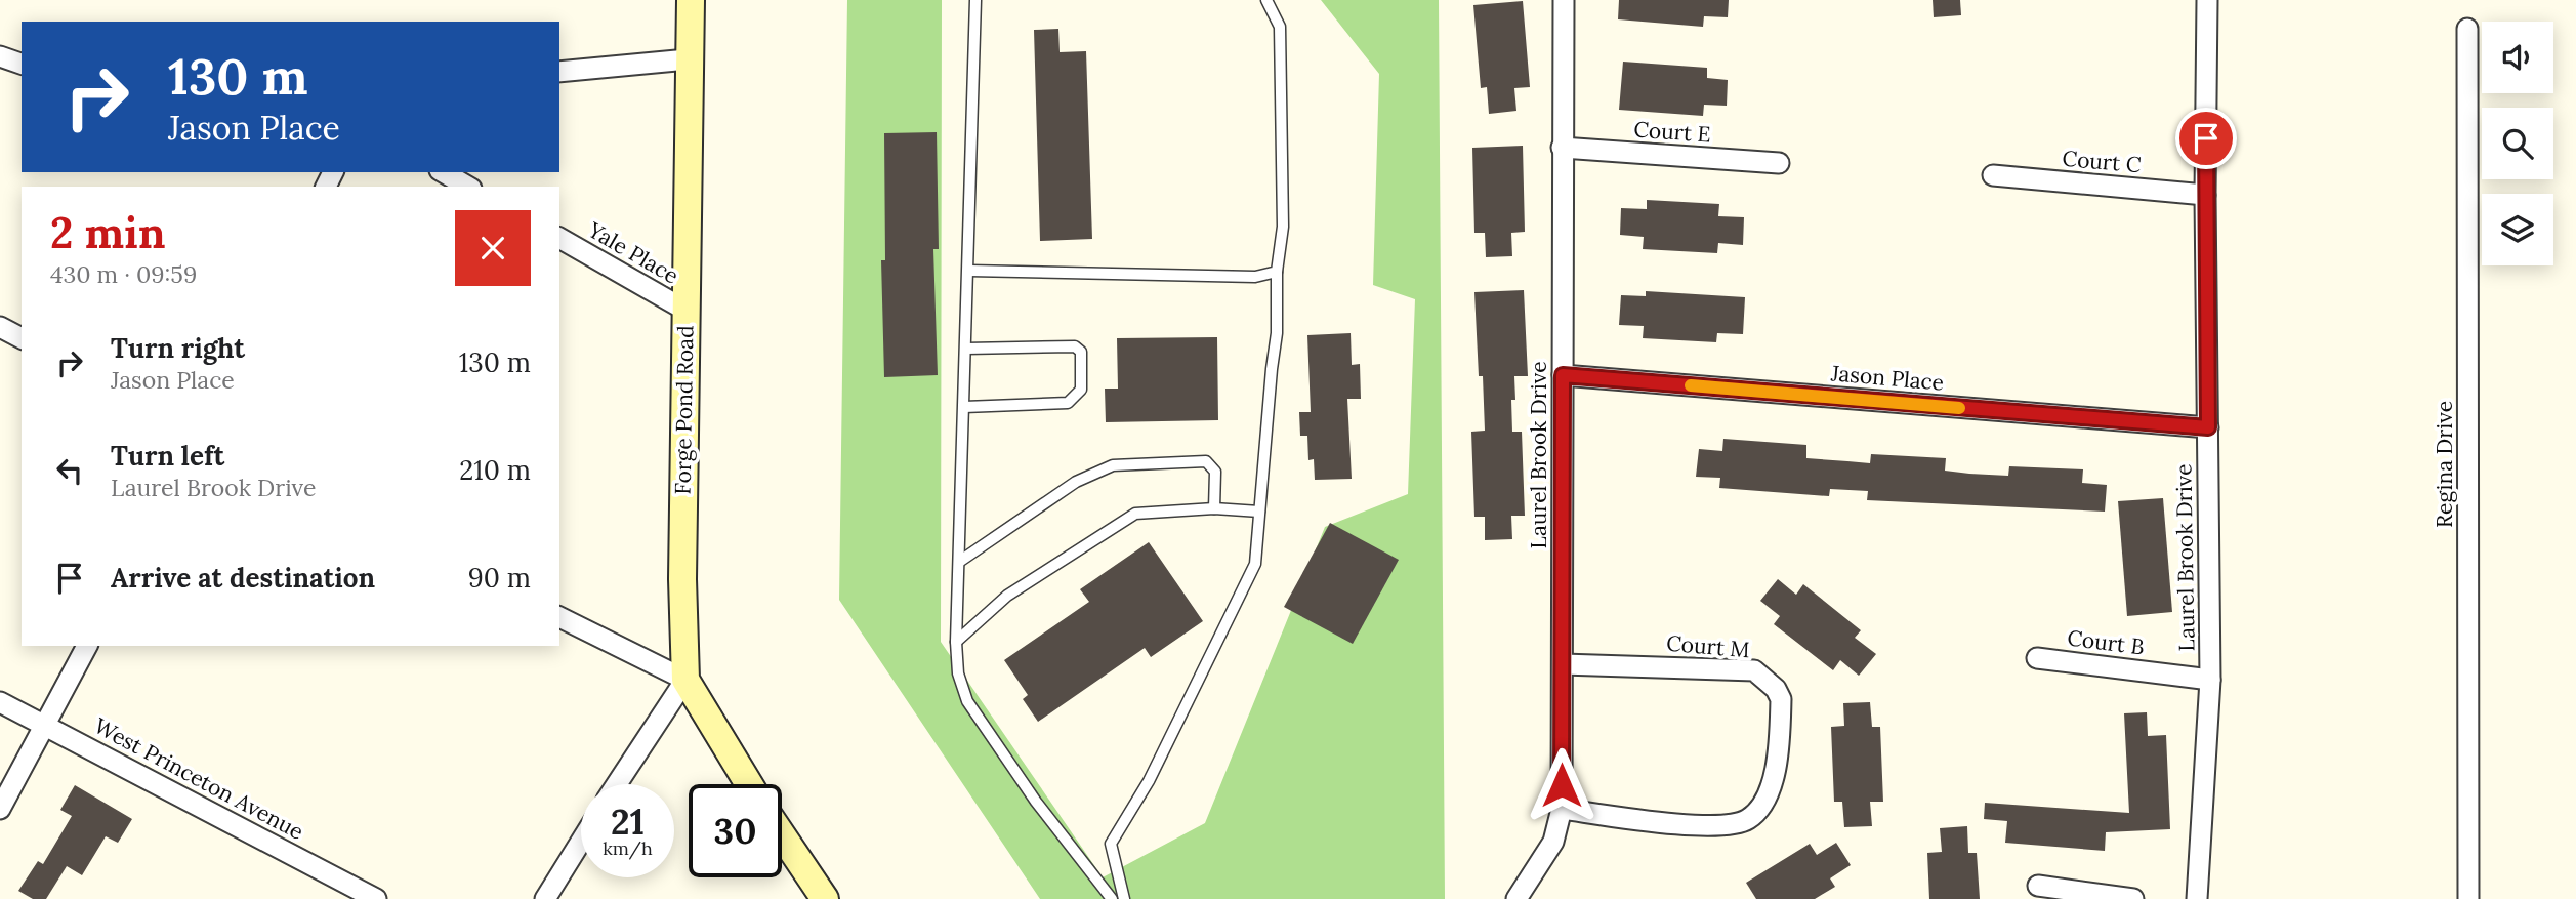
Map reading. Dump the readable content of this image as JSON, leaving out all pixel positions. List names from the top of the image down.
{
  "streets": {
    "street": [
      "Court E",
      "Court C",
      "Yale Place",
      "Jason Place",
      "Forge Pond Road",
      "Laurel Brook Drive",
      "Regina Drive",
      "Court B",
      "Court M",
      "West Princeton Avenue"
    ]
  },
  "crossings": [
    ["Court E", "Laurel Brook Drive"],
    ["Court C", "Laurel Brook Drive"],
    ["Yale Place", "Forge Pond Road"],
    ["Jason Place", "Laurel Brook Drive"],
    ["Laurel Brook Drive", "Court B"],
    ["Laurel Brook Drive", "Court M"]
  ],
  "page": {
    "turn": ["130 m", "Jason Place"],
    "heading": ["2 min", "430 m · 09:59"],
    "list": [
      {
        "name": "Turn right",
        "note": "Jason Place",
        "value": "130 m"
      },
      {
        "name": "Turn left",
        "note": "Laurel Brook Drive",
        "value": "210 m"
      },
      {
        "name": "Arrive at destination",
        "value": "90 m"
      }
    ],
    "speed": "21 km/h",
    "limit": "30"
  }
}
